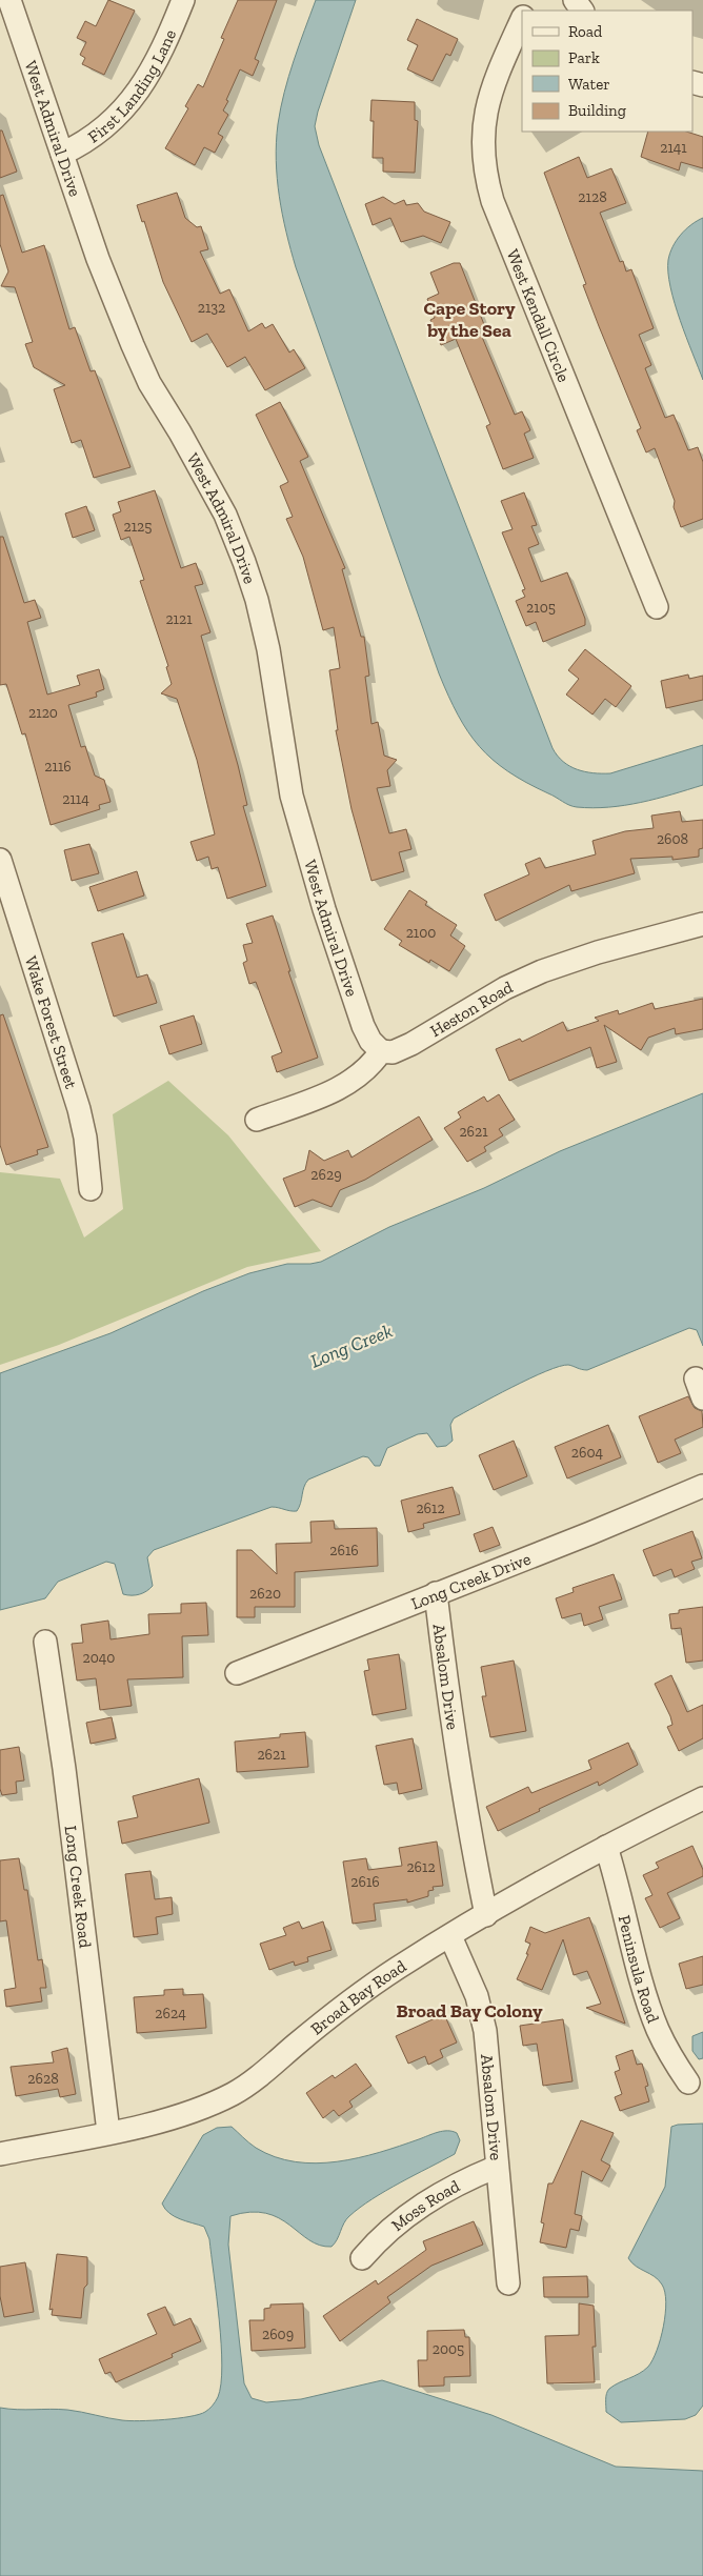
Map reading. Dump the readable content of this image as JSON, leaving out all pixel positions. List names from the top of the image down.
{
  "streets": {
    "street": [
      "First Landing Lane",
      "West Admiral Drive",
      "West Kendall Circle",
      "Heston Road",
      "Wake Forest Street",
      "Long Creek Drive",
      "Absalom Drive",
      "Long Creek Road",
      "Peninsula Road",
      "Broad Bay Road",
      "Moss Road"
    ]
  },
  "crossings": [
    ["First Landing Lane", "West Admiral Drive"],
    ["West Admiral Drive", "Heston Road"],
    ["Long Creek Drive", "Absalom Drive"],
    ["Absalom Drive", "Broad Bay Road"],
    ["Absalom Drive", "Moss Road"],
    ["Long Creek Road", "Broad Bay Road"],
    ["Peninsula Road", "Broad Bay Road"]
  ],
  "districts": ["Cape Story by the Sea", "Broad Bay Colony"],
  "water": ["Long Creek"],
  "house_numbers": [
    "2141",
    "2128",
    "2132",
    "2125",
    "2105",
    "2121",
    "2120",
    "2116",
    "2114",
    "2608",
    "2100",
    "2621",
    "2629",
    "2604",
    "2612",
    "2616",
    "2620",
    "2040",
    "2621",
    "2612",
    "2616",
    "2624",
    "2628",
    "2609",
    "2005"
  ],
  "legend": [
    "Road",
    "Park",
    "Water",
    "Building"
  ]
}
